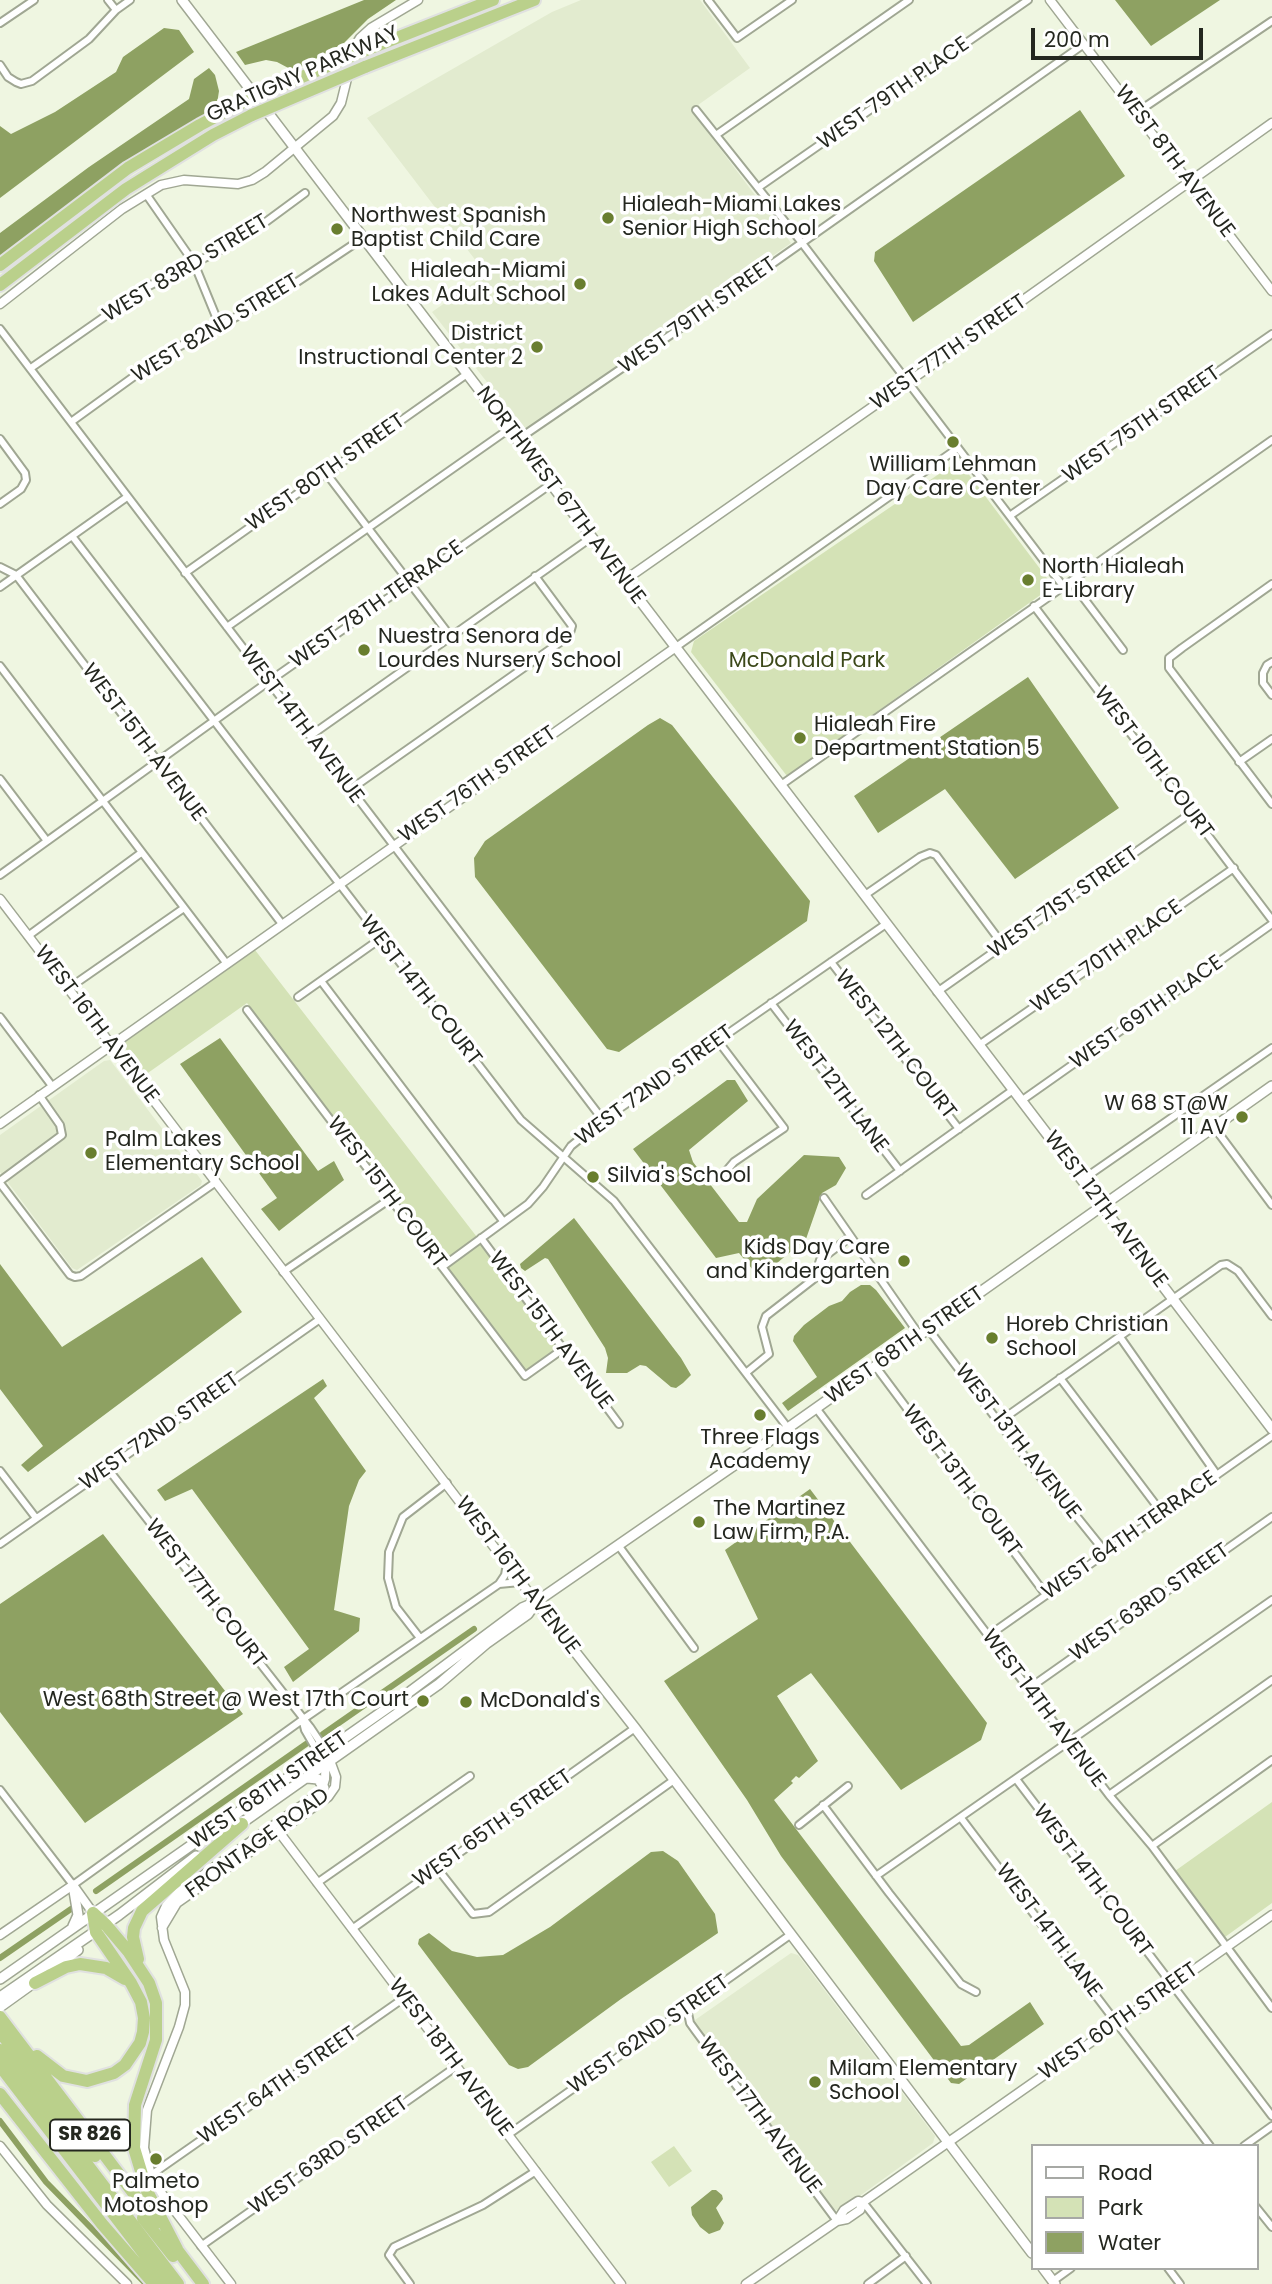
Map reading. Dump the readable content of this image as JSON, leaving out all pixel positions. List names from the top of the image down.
{
  "streets": {
    "highway": ["GRATIGNY PARKWAY", "SR 826"],
    "main road": [
      "NORTHWEST 67TH AVENUE",
      "WEST 16TH AVENUE",
      "WEST 12TH AVENUE",
      "WEST 68TH STREET"
    ],
    "street": [
      "WEST 79TH PLACE",
      "WEST 8TH AVENUE",
      "WEST 83RD STREET",
      "WEST 79TH STREET",
      "WEST 82ND STREET",
      "WEST 77TH STREET",
      "WEST 75TH STREET",
      "WEST 80TH STREET",
      "WEST 78TH TERRACE",
      "WEST 14TH AVENUE",
      "WEST 15TH AVENUE",
      "WEST 10TH COURT",
      "WEST 76TH STREET",
      "WEST 71ST STREET",
      "WEST 70TH PLACE",
      "WEST 14TH COURT",
      "WEST 69TH PLACE",
      "WEST 12TH COURT",
      "WEST 72ND STREET",
      "WEST 12TH LANE",
      "WEST 15TH COURT",
      "WEST 13TH AVENUE",
      "WEST 13TH COURT",
      "WEST 64TH TERRACE",
      "WEST 17TH COURT",
      "WEST 63RD STREET",
      "WEST 65TH STREET",
      "FRONTAGE ROAD",
      "WEST 14TH LANE",
      "WEST 60TH STREET",
      "WEST 62ND STREET",
      "WEST 18TH AVENUE",
      "WEST 64TH STREET",
      "WEST 17TH AVENUE"
    ]
  },
  "crossings": [
    ["WEST 8TH AVENUE", "WEST 79TH STREET"],
    ["WEST 8TH AVENUE", "WEST 77TH STREET"],
    ["WEST 83RD STREET", "WEST 14TH AVENUE"],
    ["WEST 79TH STREET", "NORTHWEST 67TH AVENUE"],
    ["WEST 82ND STREET", "NORTHWEST 67TH AVENUE"],
    ["WEST 82ND STREET", "WEST 14TH AVENUE"],
    ["WEST 77TH STREET", "NORTHWEST 67TH AVENUE"],
    ["WEST 80TH STREET", "NORTHWEST 67TH AVENUE"],
    ["WEST 80TH STREET", "WEST 14TH AVENUE"],
    ["NORTHWEST 67TH AVENUE", "WEST 78TH TERRACE"],
    ["NORTHWEST 67TH AVENUE", "WEST 76TH STREET"],
    ["NORTHWEST 67TH AVENUE", "WEST 71ST STREET"],
    ["NORTHWEST 67TH AVENUE", "WEST 72ND STREET"],
    ["NORTHWEST 67TH AVENUE", "WEST 12TH AVENUE"],
    ["WEST 78TH TERRACE", "WEST 14TH AVENUE"],
    ["WEST 78TH TERRACE", "WEST 15TH AVENUE"],
    ["WEST 78TH TERRACE", "WEST 14TH COURT"],
    ["WEST 14TH AVENUE", "WEST 76TH STREET"],
    ["WEST 14TH AVENUE", "WEST 72ND STREET"],
    ["WEST 14TH AVENUE", "WEST 68TH STREET"],
    ["WEST 14TH AVENUE", "WEST 64TH TERRACE"],
    ["WEST 14TH AVENUE", "WEST 63RD STREET"],
    ["WEST 14TH AVENUE", "WEST 60TH STREET"],
    ["WEST 15TH AVENUE", "WEST 76TH STREET"],
    ["WEST 15TH AVENUE", "WEST 72ND STREET"],
    ["WEST 15TH AVENUE", "WEST 15TH COURT"],
    ["WEST 10TH COURT", "WEST 71ST STREET"],
    ["WEST 10TH COURT", "WEST 70TH PLACE"],
    ["WEST 10TH COURT", "WEST 69TH PLACE"],
    ["WEST 76TH STREET", "WEST 14TH COURT"],
    ["WEST 76TH STREET", "WEST 16TH AVENUE"],
    ["WEST 71ST STREET", "WEST 12TH AVENUE"],
    ["WEST 70TH PLACE", "WEST 12TH AVENUE"],
    ["WEST 14TH COURT", "WEST 72ND STREET"],
    ["WEST 14TH COURT", "WEST 68TH STREET"],
    ["WEST 14TH COURT", "WEST 60TH STREET"],
    ["WEST 69TH PLACE", "WEST 12TH AVENUE"],
    ["WEST 16TH AVENUE", "WEST 72ND STREET"],
    ["WEST 16TH AVENUE", "WEST 68TH STREET"],
    ["WEST 16TH AVENUE", "WEST 65TH STREET"],
    ["WEST 16TH AVENUE", "WEST 60TH STREET"],
    ["WEST 16TH AVENUE", "WEST 62ND STREET"],
    ["WEST 12TH COURT", "WEST 72ND STREET"],
    ["WEST 72ND STREET", "WEST 12TH LANE"],
    ["WEST 72ND STREET", "WEST 15TH COURT"],
    ["WEST 72ND STREET", "WEST 17TH COURT"],
    ["WEST 12TH AVENUE", "WEST 68TH STREET"],
    ["WEST 68TH STREET", "WEST 13TH AVENUE"],
    ["WEST 68TH STREET", "WEST 13TH COURT"],
    ["WEST 68TH STREET", "WEST 17TH COURT"],
    ["WEST 68TH STREET", "FRONTAGE ROAD"],
    ["WEST 13TH AVENUE", "WEST 64TH TERRACE"],
    ["WEST 13TH COURT", "WEST 64TH TERRACE"],
    ["WEST 63RD STREET", "WEST 18TH AVENUE"],
    ["WEST 65TH STREET", "WEST 18TH AVENUE"],
    ["FRONTAGE ROAD", "WEST 18TH AVENUE"],
    ["WEST 14TH LANE", "WEST 60TH STREET"],
    ["WEST 60TH STREET", "WEST 17TH AVENUE"],
    ["WEST 62ND STREET", "WEST 18TH AVENUE"],
    ["WEST 62ND STREET", "WEST 17TH AVENUE"],
    ["WEST 18TH AVENUE", "WEST 64TH STREET"]
  ],
  "parks": ["McDonald Park"],
  "places": [
    "Hialeah-Miami Lakes Senior High School",
    "Northwest Spanish Baptist Child Care",
    "Hialeah-Miami Lakes Adult School",
    "District Instructional Center 2",
    "William Lehman Day Care Center",
    "North Hialeah E-Library",
    "Nuestra Senora de Lourdes Nursery School",
    "Hialeah Fire Department Station 5",
    "W 68 ST@W 11 AV",
    "Palm Lakes Elementary School",
    "Silvia's School",
    "Kids Day Care and Kindergarten",
    "Horeb Christian School",
    "Three Flags Academy",
    "The Martinez Law Firm, P.A.",
    "West 68th Street @ West 17th Court",
    "McDonald's",
    "Milam Elementary School",
    "Palmeto Motoshop"
  ],
  "legend": ["Road", "Park", "Water"],
  "scale_bar": "200 m"
}
